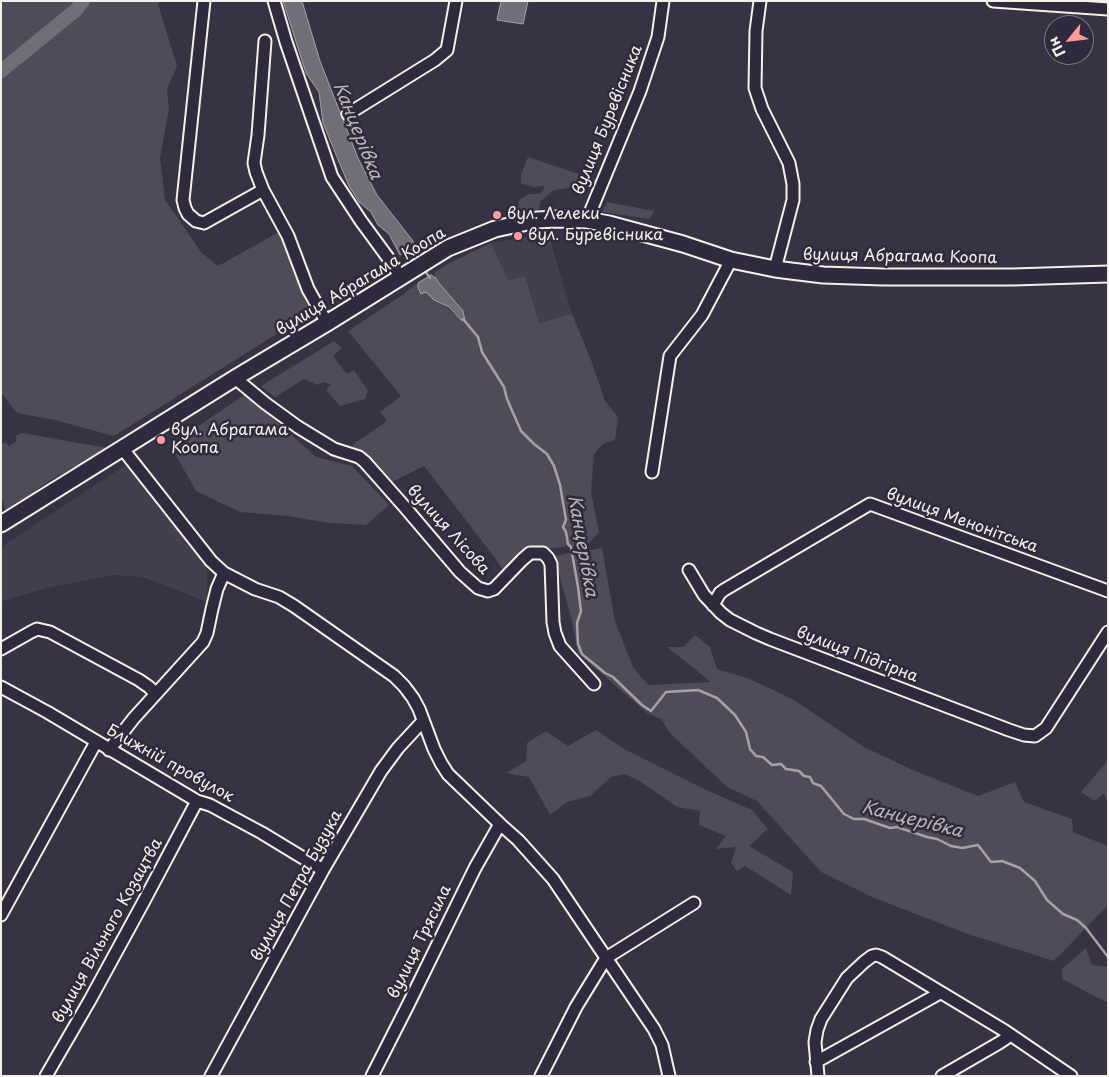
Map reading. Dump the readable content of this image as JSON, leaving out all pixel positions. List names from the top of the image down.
{
  "streets": {
    "main road": ["вулиця Абрагама Коопа"],
    "street": [
      "вулиця Буревісника",
      "вулиця Менонітська",
      "вулиця Лісова",
      "вулиця Підгірна",
      "Ближній провулок",
      "вулиця Петра Бузука",
      "вулиця Вільного Козацтва",
      "вулиця Трясила"
    ]
  },
  "crossings": [
    ["вулиця Буревісника", "вулиця Абрагама Коопа"],
    ["вулиця Абрагама Коопа", "вулиця Лісова"],
    ["вулиця Менонітська", "вулиця Підгірна"],
    ["Ближній провулок", "вулиця Петра Бузука"],
    ["Ближній провулок", "вулиця Вільного Козацтва"]
  ],
  "water": ["Канцерівка"],
  "places": ["вул. Лелеки", "вул. Буревісника", "вул. Абрагама Коопа"],
  "north": "bottom left"
}
